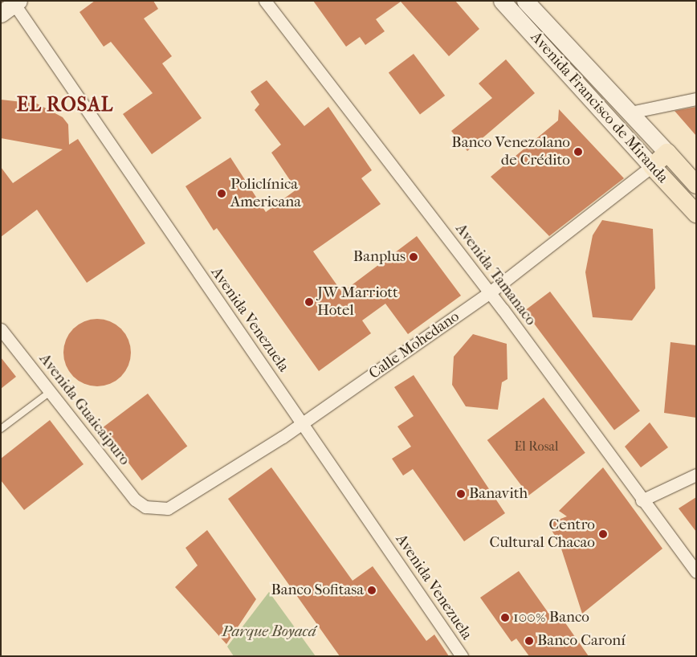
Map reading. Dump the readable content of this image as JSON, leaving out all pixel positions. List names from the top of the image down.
{
  "streets": {
    "main road": ["Avenida Francisco de Miranda", "Calle Mohedano"],
    "street": ["Avenida Tamanaco", "Avenida Venezuela", "Avenida Guaicaipuro"]
  },
  "crossings": [
    ["Avenida Francisco de Miranda", "Calle Mohedano"],
    ["Avenida Tamanaco", "Calle Mohedano"],
    ["Avenida Venezuela", "Calle Mohedano"],
    ["Calle Mohedano", "Avenida Guaicaipuro"]
  ],
  "districts": ["EL ROSAL"],
  "parks": ["Parque Boyacá"],
  "places": [
    "Banco Venezolano de Crédito",
    "Policlínica Americana",
    "Banplus",
    "JW Marriott Hotel",
    "Banavith",
    "Centro Cultural Chacao",
    "Banco Sofitasa",
    "100% Banco",
    "Banco Caroní"
  ],
  "house_numbers": ["El Rosal"]
}
